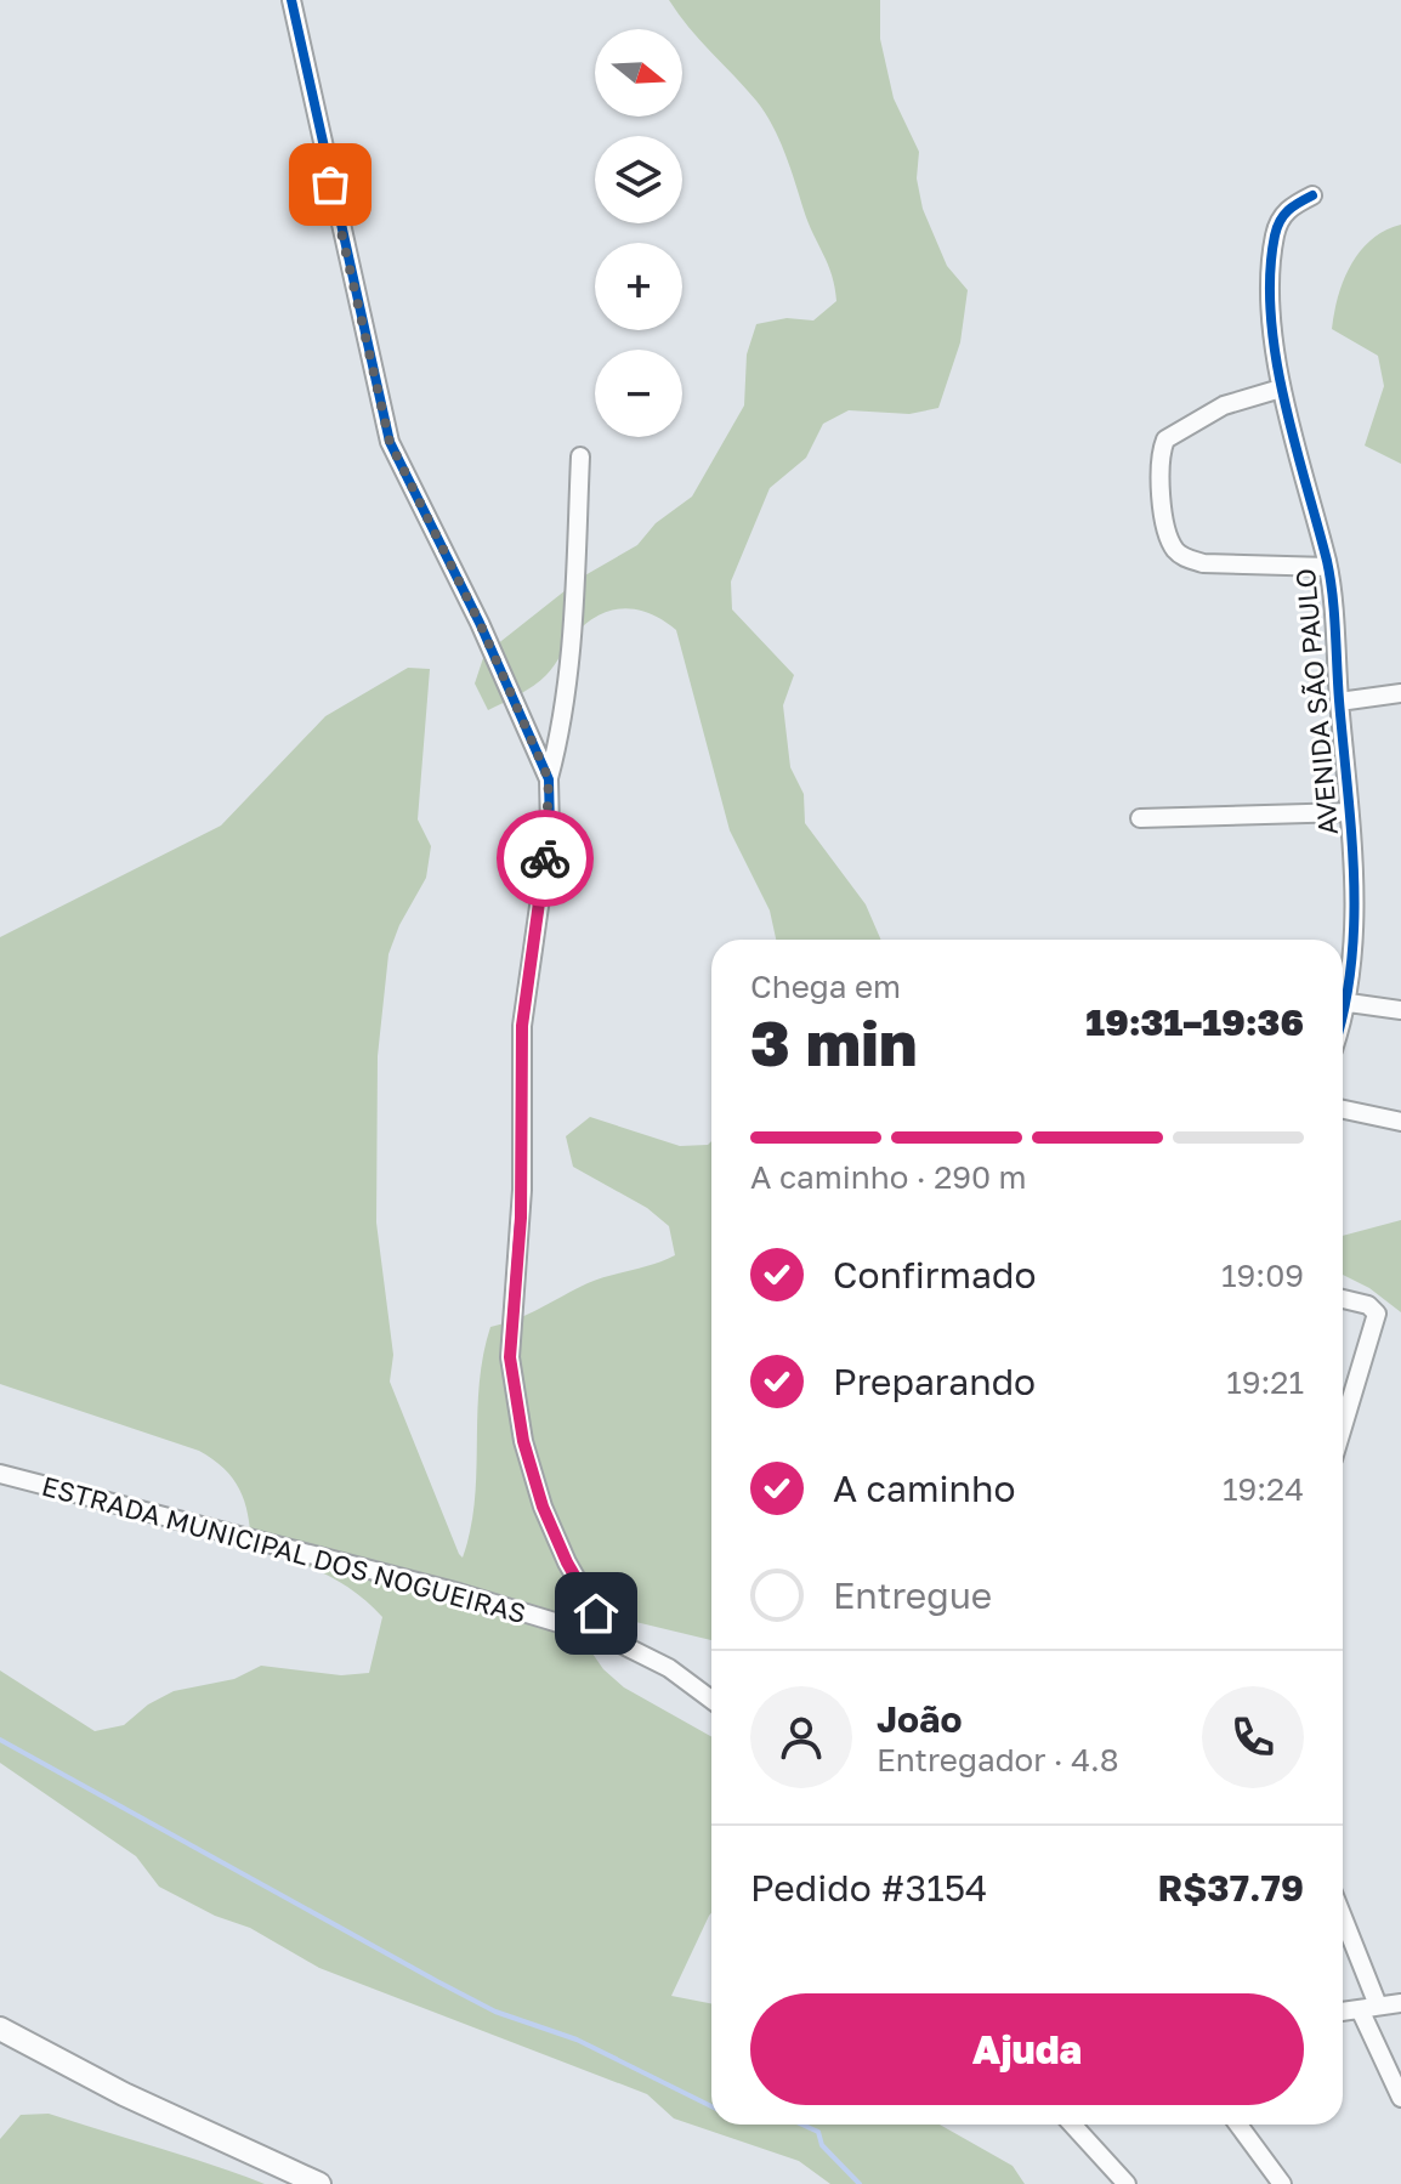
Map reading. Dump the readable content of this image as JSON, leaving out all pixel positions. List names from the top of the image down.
{
  "streets": {
    "street": ["AVENIDA SÃO PAULO", "ESTRADA MUNICIPAL DOS NOGUEIRAS"]
  },
  "north": "right",
  "page": {
    "map_buttons": ["+", "−"],
    "heading": ["3 min", "Chega em", "19:31–19:36"],
    "panel": [
      "João",
      "Entregador · 4.8",
      "Pedido #3154",
      "R$37.79"
    ],
    "bar": "A caminho · 290 m",
    "list": [
      ["Confirmado", "19:09"],
      ["Preparando", "19:21"],
      ["A caminho", "19:24"],
      "Entregue"
    ],
    "buttons": "Ajuda"
  }
}
